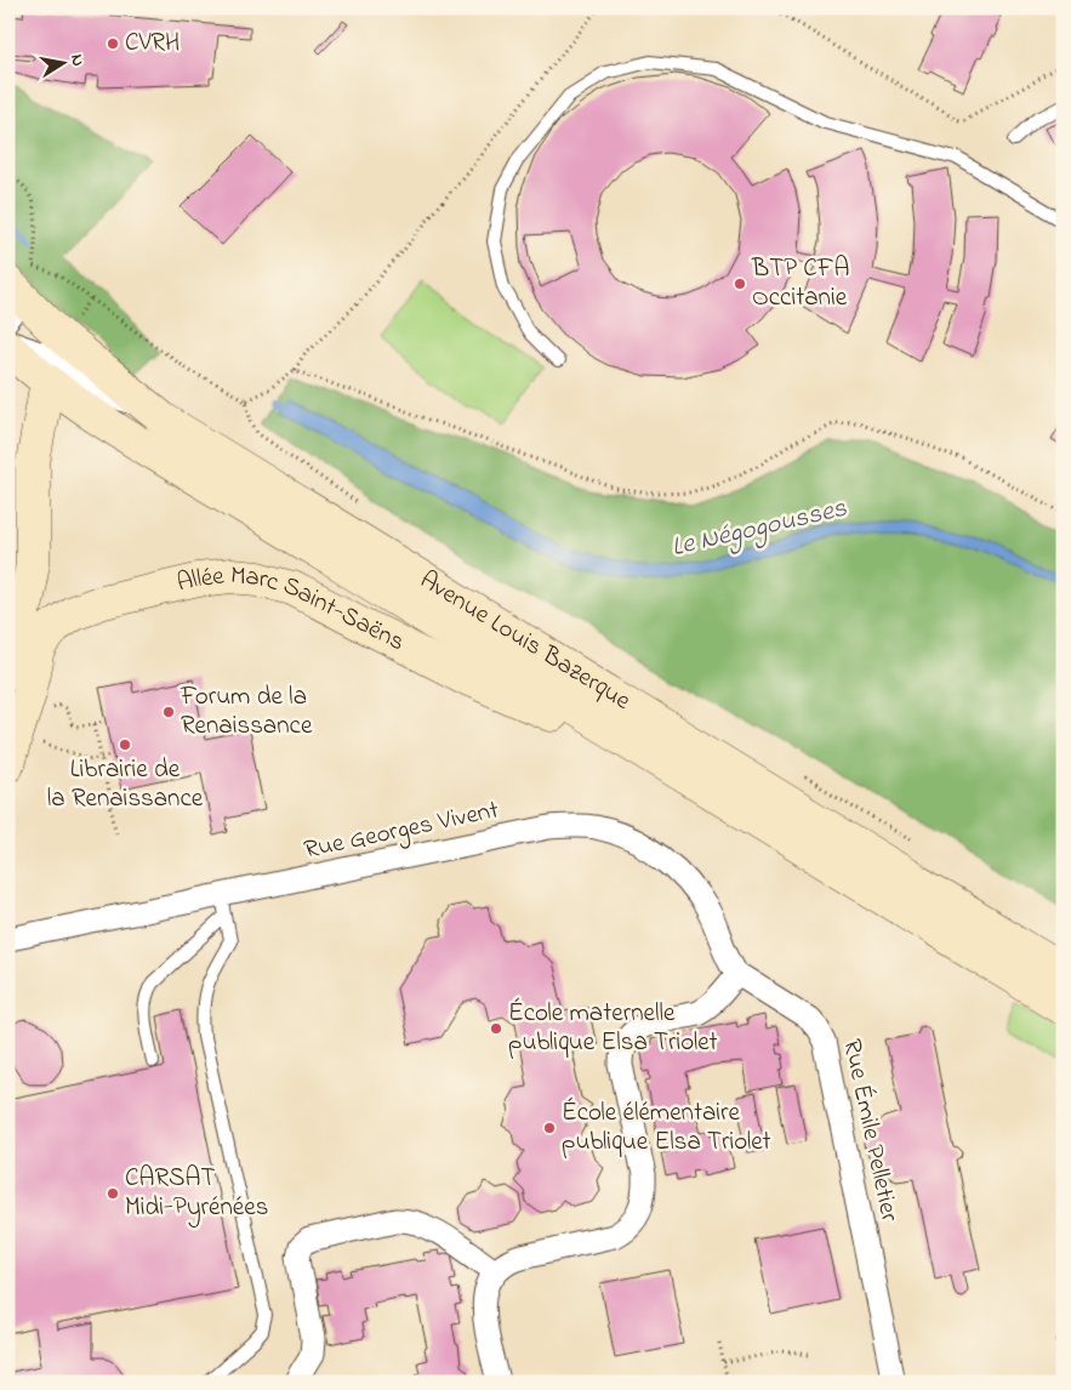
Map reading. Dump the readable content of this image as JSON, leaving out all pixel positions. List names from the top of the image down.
{
  "streets": {
    "main road": ["Allée Marc Saint-Saëns", "Avenue Louis Bazerque"],
    "street": ["Rue Georges Vivent", "Rue Émile Pelletier"]
  },
  "crossings": [
    ["Allée Marc Saint-Saëns", "Avenue Louis Bazerque"],
    ["Rue Georges Vivent", "Rue Émile Pelletier"]
  ],
  "water": ["Le Négogousses"],
  "places": [
    "CVRH",
    "BTP CFA Occitanie",
    "Forum de la Renaissance",
    "Librairie de la Renaissance",
    "École maternelle publique Elsa Triolet",
    "École élémentaire publique Elsa Triolet",
    "CARSAT Midi-Pyrénées"
  ],
  "north": "right"
}
